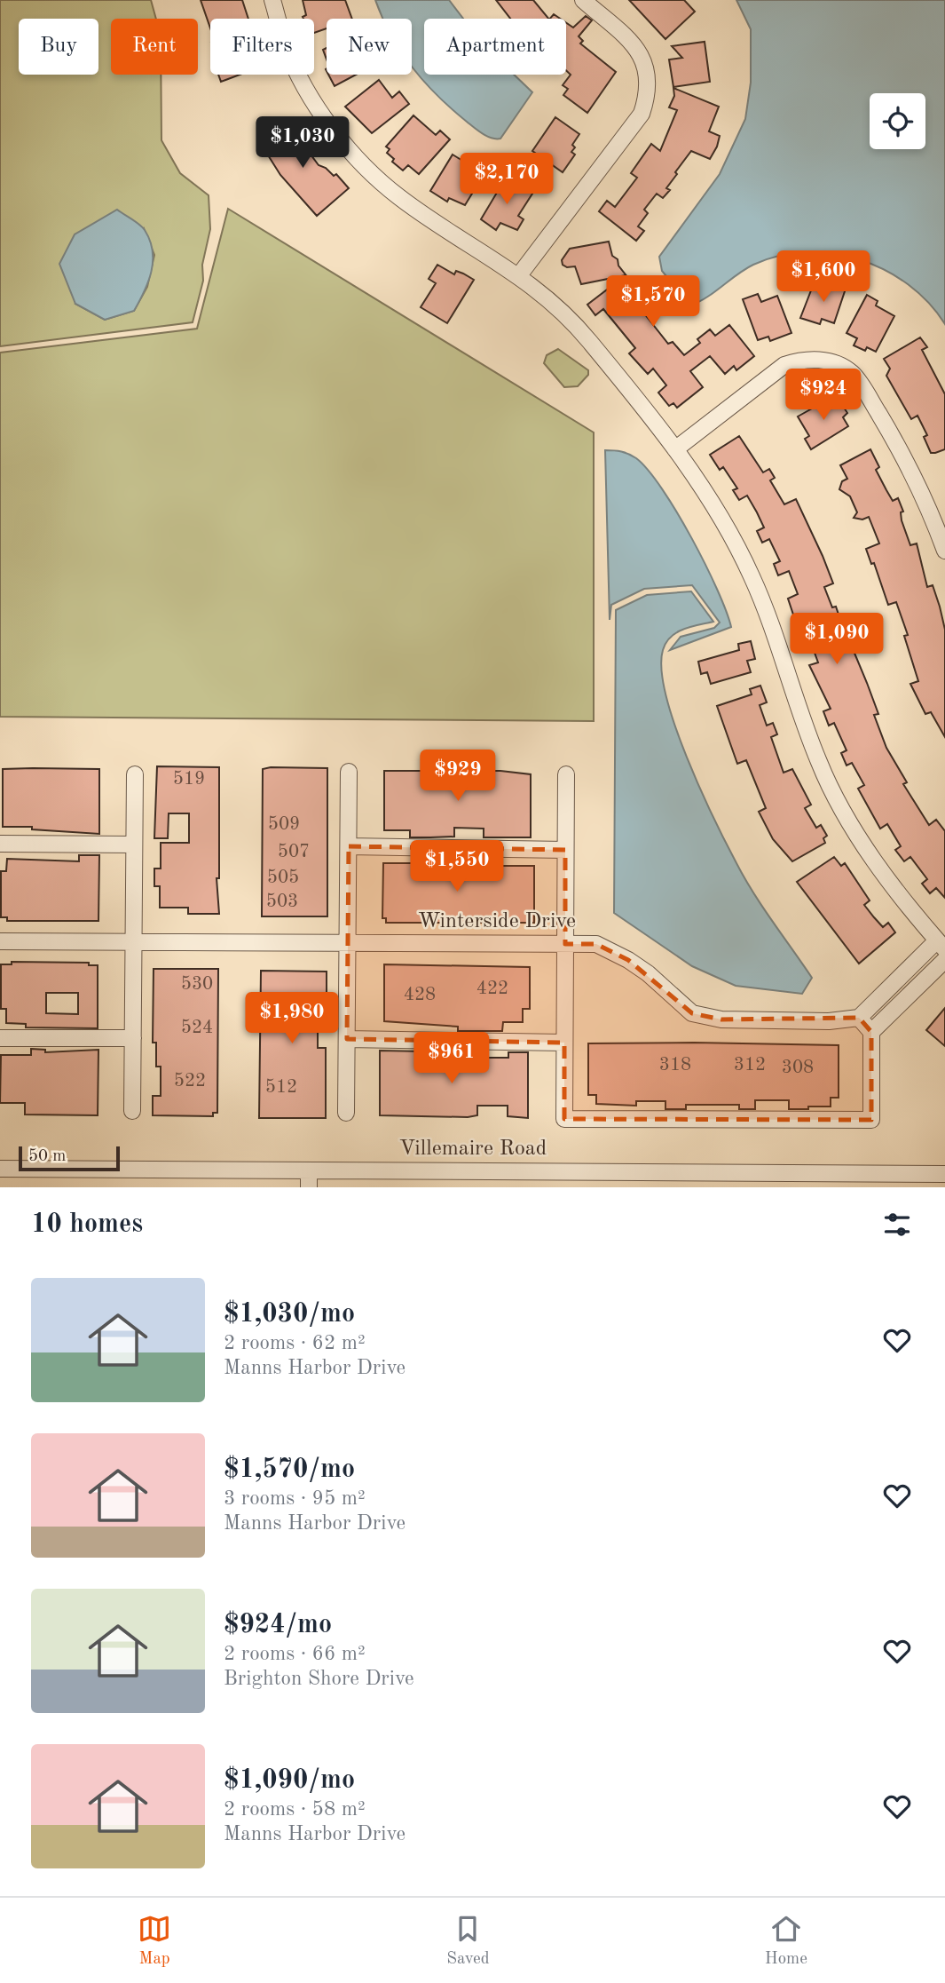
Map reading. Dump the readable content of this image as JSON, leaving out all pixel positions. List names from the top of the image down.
{
  "streets": {
    "street": ["Winterside Drive", "Villemaire Road"]
  },
  "house_numbers": [
    "519",
    "509",
    "507",
    "505",
    "503",
    "530",
    "422",
    "428",
    "524",
    "318",
    "312",
    "308",
    "522",
    "512"
  ],
  "scale_bar": "50 m",
  "page": {
    "chip": [
      "Buy",
      "Rent",
      "Filters",
      "New",
      "Apartment"
    ],
    "price": [
      "$1,030",
      "$2,170",
      "$1,600",
      "$1,570",
      "$924",
      "$1,090",
      "$929",
      "$1,550",
      "$1,980",
      "$961"
    ],
    "scale": "50 m",
    "heading": "10 homes",
    "list": [
      {
        "name": "$1,030/mo",
        "note": "2 rooms · 62 m² · Manns Harbor Drive"
      },
      {
        "name": "$1,570/mo",
        "note": "3 rooms · 95 m² · Manns Harbor Drive"
      },
      {
        "name": "$924/mo",
        "note": "2 rooms · 66 m² · Brighton Shore Drive"
      },
      {
        "name": "$1,090/mo",
        "note": "2 rooms · 58 m² · Manns Harbor Drive"
      }
    ],
    "tabs": ["Map", "Saved", "Home"]
  }
}
